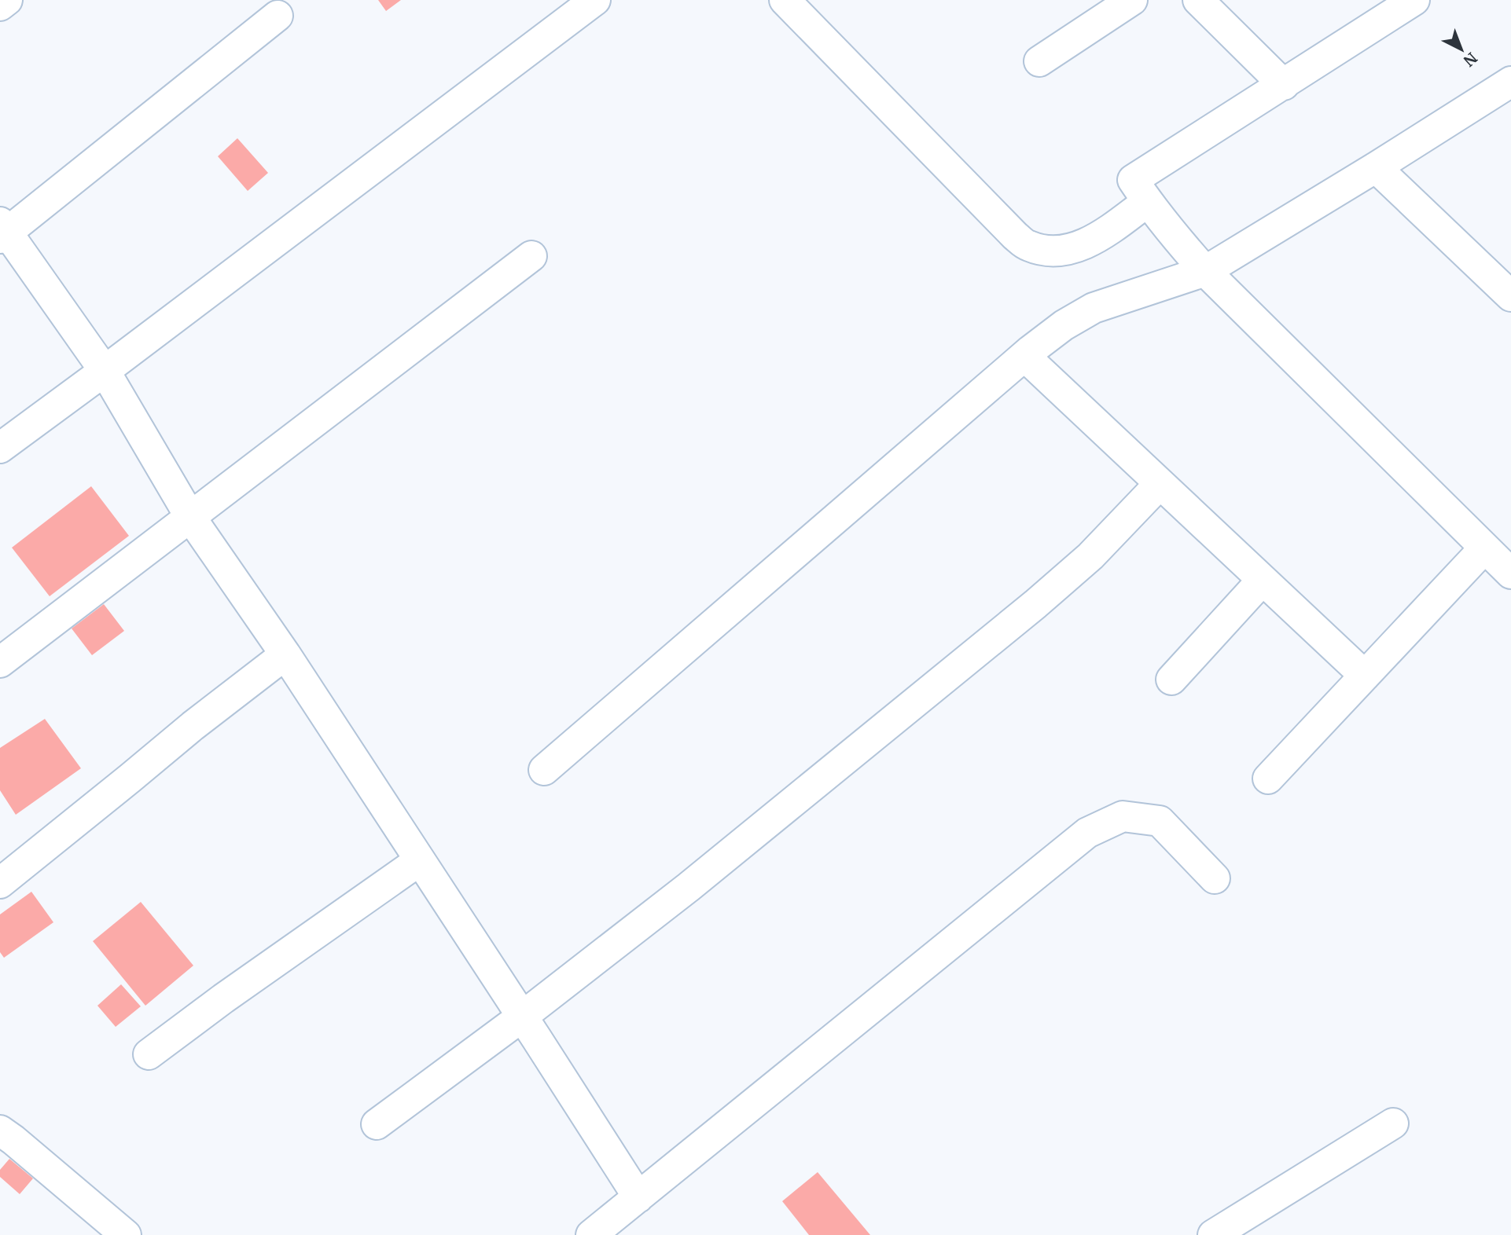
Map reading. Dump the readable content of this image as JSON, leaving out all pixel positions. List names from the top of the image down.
{
  "north": "bottom right"
}
